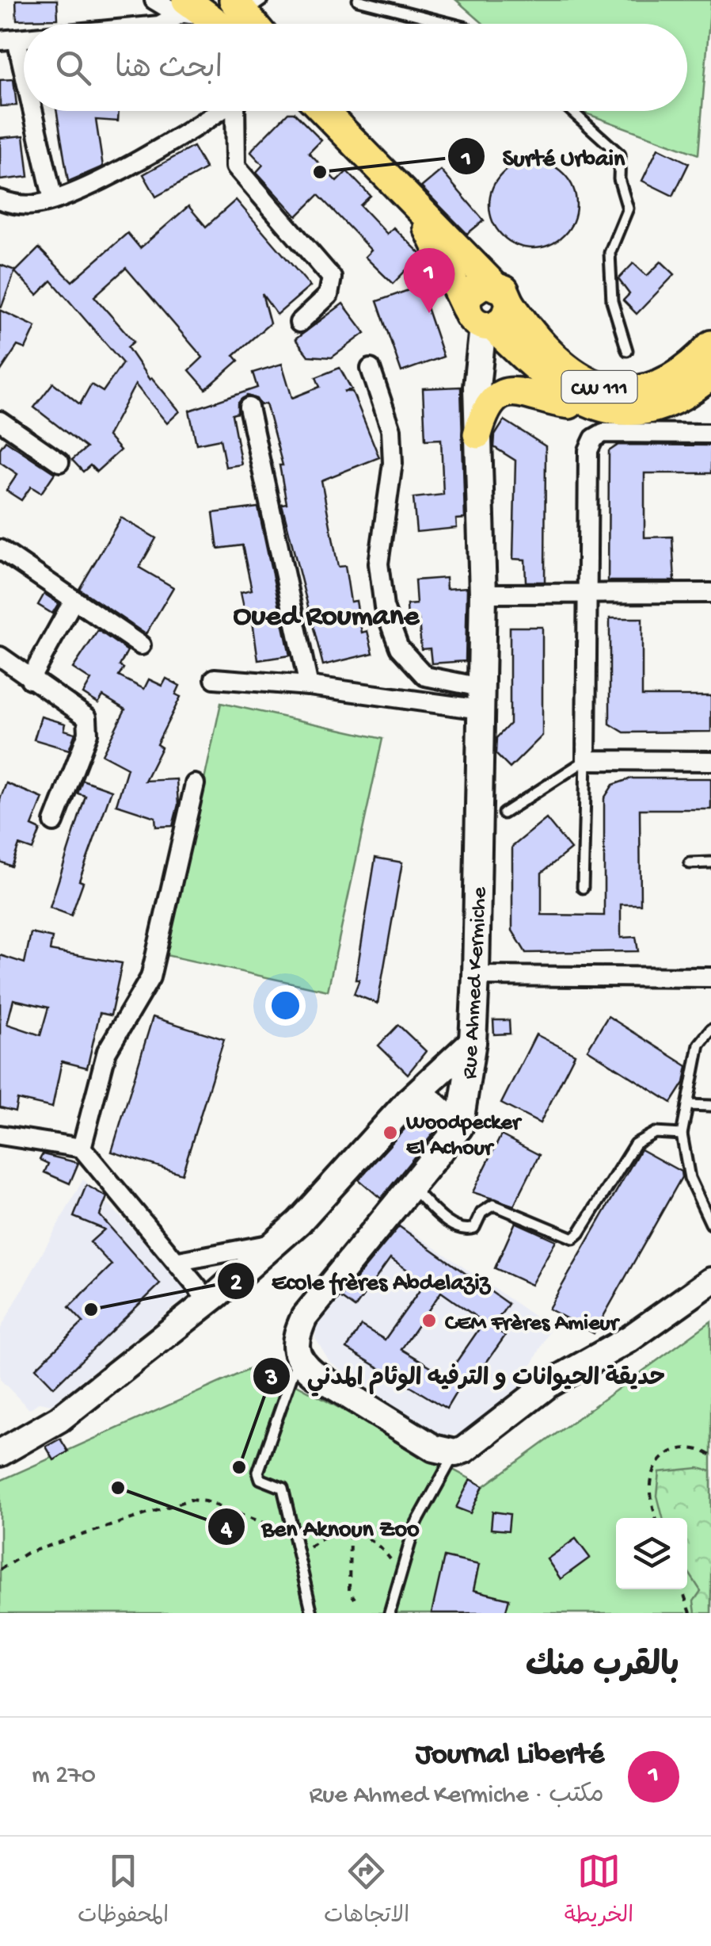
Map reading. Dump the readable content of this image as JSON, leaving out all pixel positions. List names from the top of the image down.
{
  "streets": {
    "main road": ["CW 111", "Rue Ahmed Kermiche"]
  },
  "districts": ["Oued Roumane"],
  "places": [
    "Surté Urbain",
    "Woodpecker El Achour",
    "Ecole frères Abdelaziz",
    "CEM Frères Amieur",
    "حديقة الحيوانات و الترفيه الوئام المدني",
    "Ben Aknoun Zoo"
  ],
  "page": {
    "search": "ابحث هنا",
    "pins": "1",
    "heading": "بالقرب منك",
    "list": [
      {
        "mark": "1",
        "name": "Journal Liberté",
        "note": "مكتب · Rue Ahmed Kermiche",
        "value": "270 m"
      }
    ],
    "nav": ["الخريطة", "الاتجاهات", "المحفوظات"]
  }
}
